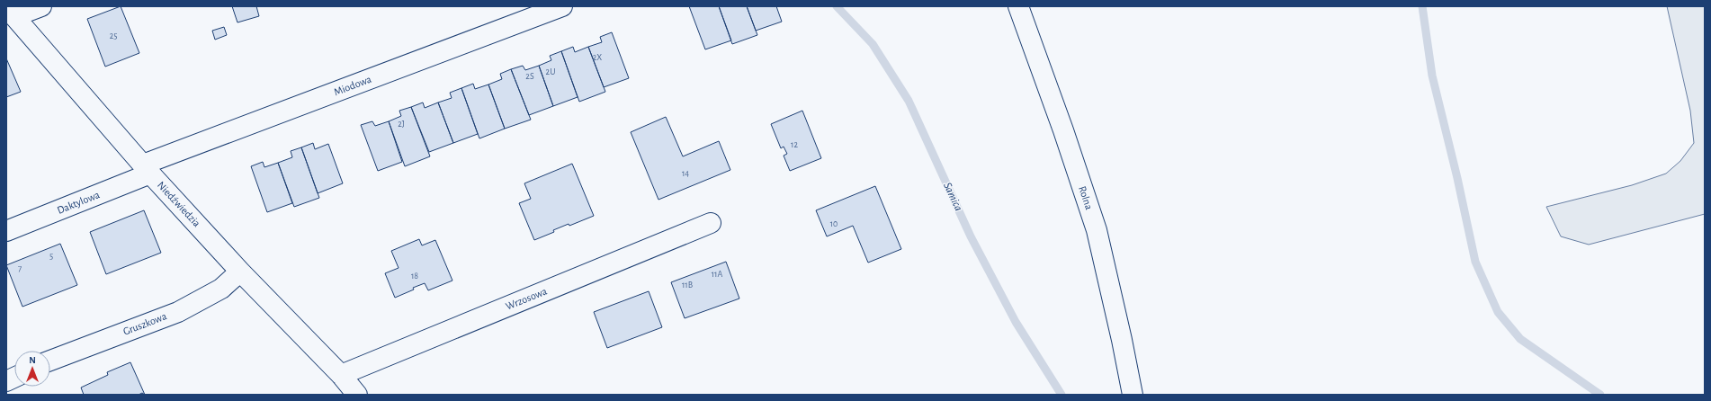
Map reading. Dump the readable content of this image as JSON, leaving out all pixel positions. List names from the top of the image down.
{
  "streets": {
    "street": [
      "Miodowa",
      "Rolna",
      "Daktylowa",
      "Niedźwiedzia",
      "Wrzosowa",
      "Gruszkowa"
    ]
  },
  "crossings": [
    ["Miodowa", "Daktylowa"],
    ["Miodowa", "Niedźwiedzia"],
    ["Daktylowa", "Niedźwiedzia"],
    ["Niedźwiedzia", "Wrzosowa"],
    ["Niedźwiedzia", "Gruszkowa"]
  ],
  "water": ["Samica"],
  "house_numbers": [
    "25",
    "2X",
    "2U",
    "2S",
    "2J",
    "12",
    "14",
    "10",
    "5",
    "7",
    "11A",
    "18",
    "11B"
  ],
  "north": "top"
}
